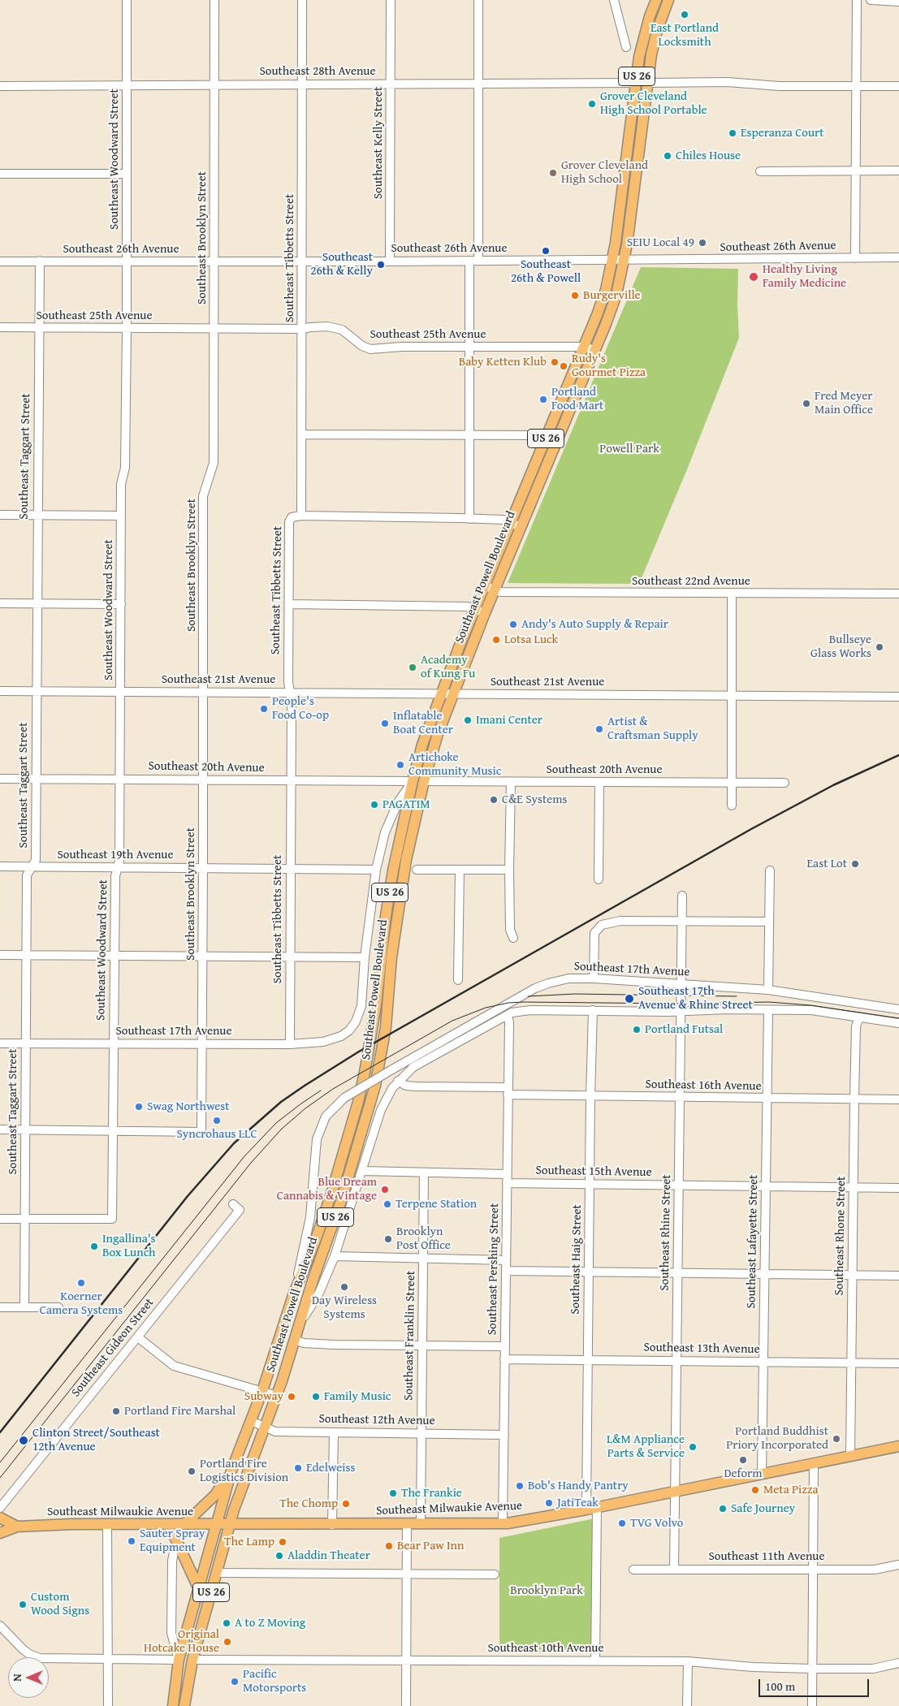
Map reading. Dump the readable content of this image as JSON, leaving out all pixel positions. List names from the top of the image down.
{
  "streets": {
    "main road": ["US 26", "Southeast Powell Boulevard", "Southeast Milwaukie Avenue"],
    "street": [
      "Southeast 28th Avenue",
      "Southeast Kelly Street",
      "Southeast Woodward Street",
      "Southeast Brooklyn Street",
      "Southeast 26th Avenue",
      "Southeast Tibbetts Street",
      "Southeast 25th Avenue",
      "Southeast Taggart Street",
      "Southeast 22nd Avenue",
      "Southeast 21st Avenue",
      "Southeast 20th Avenue",
      "Southeast 19th Avenue",
      "Southeast 17th Avenue",
      "Southeast 16th Avenue",
      "Southeast 15th Avenue",
      "Southeast Rhine Street",
      "Southeast Rhone Street",
      "Southeast Lafayette Street",
      "Southeast Haig Street",
      "Southeast Pershing Street",
      "Southeast Franklin Street",
      "Southeast Gideon Street",
      "Southeast 13th Avenue",
      "Southeast 12th Avenue",
      "Southeast 11th Avenue",
      "Southeast 10th Avenue"
    ]
  },
  "crossings": [
    ["Southeast 28th Avenue", "Southeast Kelly Street"],
    ["Southeast 28th Avenue", "Southeast Woodward Street"],
    ["Southeast 28th Avenue", "Southeast Brooklyn Street"],
    ["Southeast 28th Avenue", "Southeast Tibbetts Street"],
    ["Southeast 28th Avenue", "Southeast Powell Boulevard"],
    ["Southeast Kelly Street", "Southeast 26th Avenue"],
    ["Southeast Woodward Street", "Southeast Brooklyn Street"],
    ["Southeast Woodward Street", "Southeast 26th Avenue"],
    ["Southeast Woodward Street", "Southeast 25th Avenue"],
    ["Southeast Woodward Street", "Southeast Taggart Street"],
    ["Southeast Woodward Street", "Southeast 21st Avenue"],
    ["Southeast Woodward Street", "Southeast 20th Avenue"],
    ["Southeast Woodward Street", "Southeast 19th Avenue"],
    ["Southeast Woodward Street", "Southeast 17th Avenue"],
    ["Southeast Brooklyn Street", "Southeast 26th Avenue"],
    ["Southeast Brooklyn Street", "Southeast 25th Avenue"],
    ["Southeast Brooklyn Street", "Southeast 21st Avenue"],
    ["Southeast Brooklyn Street", "Southeast 20th Avenue"],
    ["Southeast Brooklyn Street", "Southeast 19th Avenue"],
    ["Southeast Brooklyn Street", "Southeast 17th Avenue"],
    ["Southeast 26th Avenue", "Southeast Tibbetts Street"],
    ["Southeast 26th Avenue", "Southeast Taggart Street"],
    ["Southeast 26th Avenue", "Southeast Powell Boulevard"],
    ["Southeast Tibbetts Street", "Southeast 25th Avenue"],
    ["Southeast Tibbetts Street", "Southeast 21st Avenue"],
    ["Southeast Tibbetts Street", "Southeast 20th Avenue"],
    ["Southeast Tibbetts Street", "Southeast 19th Avenue"],
    ["Southeast Tibbetts Street", "Southeast 17th Avenue"],
    ["Southeast 25th Avenue", "Southeast Taggart Street"],
    ["Southeast 25th Avenue", "Southeast Powell Boulevard"],
    ["Southeast Taggart Street", "Southeast 21st Avenue"],
    ["Southeast Taggart Street", "Southeast 20th Avenue"],
    ["Southeast Taggart Street", "Southeast 19th Avenue"],
    ["Southeast Taggart Street", "Southeast 17th Avenue"],
    ["Southeast Powell Boulevard", "Southeast 22nd Avenue"],
    ["Southeast Powell Boulevard", "Southeast 21st Avenue"],
    ["Southeast Powell Boulevard", "Southeast 20th Avenue"],
    ["Southeast Powell Boulevard", "Southeast 17th Avenue"],
    ["Southeast Powell Boulevard", "Southeast 12th Avenue"],
    ["Southeast Powell Boulevard", "Southeast Milwaukie Avenue"],
    ["Southeast Powell Boulevard", "Southeast 10th Avenue"],
    ["Southeast 17th Avenue", "Southeast Rhine Street"],
    ["Southeast 16th Avenue", "Southeast Rhine Street"],
    ["Southeast 16th Avenue", "Southeast Rhone Street"],
    ["Southeast 16th Avenue", "Southeast Lafayette Street"],
    ["Southeast 16th Avenue", "Southeast Haig Street"],
    ["Southeast 16th Avenue", "Southeast Pershing Street"],
    ["Southeast 15th Avenue", "Southeast Rhine Street"],
    ["Southeast 15th Avenue", "Southeast Rhone Street"],
    ["Southeast 15th Avenue", "Southeast Lafayette Street"],
    ["Southeast 15th Avenue", "Southeast Haig Street"],
    ["Southeast 15th Avenue", "Southeast Pershing Street"],
    ["Southeast 15th Avenue", "Southeast Franklin Street"],
    ["Southeast Rhine Street", "Southeast 13th Avenue"],
    ["Southeast Rhine Street", "Southeast Milwaukie Avenue"],
    ["Southeast Rhine Street", "Southeast 11th Avenue"],
    ["Southeast Rhone Street", "Southeast 13th Avenue"],
    ["Southeast Rhone Street", "Southeast Milwaukie Avenue"],
    ["Southeast Lafayette Street", "Southeast 13th Avenue"],
    ["Southeast Lafayette Street", "Southeast Milwaukie Avenue"],
    ["Southeast Haig Street", "Southeast 13th Avenue"],
    ["Southeast Haig Street", "Southeast Milwaukie Avenue"],
    ["Southeast Pershing Street", "Southeast 13th Avenue"],
    ["Southeast Pershing Street", "Southeast 12th Avenue"],
    ["Southeast Pershing Street", "Southeast Milwaukie Avenue"],
    ["Southeast Franklin Street", "Southeast 12th Avenue"],
    ["Southeast Franklin Street", "Southeast Milwaukie Avenue"]
  ],
  "parks": ["Powell Park", "Brooklyn Park"],
  "places": [
    "East Portland Locksmith",
    "Grover Cleveland High School Portable",
    "Esperanza Court",
    "Chiles House",
    "Grover Cleveland High School",
    "SEIU Local 49",
    "Southeast 26th & Powell",
    "Southeast 26th & Kelly",
    "Healthy Living Family Medicine",
    "Burgerville",
    "Baby Ketten Klub",
    "Rudy's Gourmet Pizza",
    "Portland Food Mart",
    "Fred Meyer Main Office",
    "Andy's Auto Supply & Repair",
    "Lotsa Luck",
    "Bullseye Glass Works",
    "Academy of Kung Fu",
    "People's Food Co-op",
    "Imani Center",
    "Inflatable Boat Center",
    "Artist & Craftsman Supply",
    "Artichoke Community Music",
    "C&E Systems",
    "PAGATIM",
    "East Lot",
    "Southeast 17th Avenue & Rhine Street",
    "Portland Futsal",
    "Swag Northwest",
    "Syncrohaus LLC",
    "Blue Dream Cannabis & Vintage",
    "Terpene Station",
    "Brooklyn Post Office",
    "Ingallina's Box Lunch",
    "Koerner Camera Systems",
    "Day Wireless Systems",
    "Subway",
    "Family Music",
    "Portland Fire Marshal",
    "Portland Buddhist Priory Incorporated",
    "Clinton Street/Southeast 12th Avenue",
    "L&M Appliance Parts & Service",
    "Deform",
    "Edelweiss",
    "Portland Fire Logistics Division",
    "Bob's Handy Pantry",
    "Meta Pizza",
    "The Frankie",
    "JatiTeak",
    "The Chomp",
    "Safe Journey",
    "TVG Volvo",
    "Sauter Spray Equipment",
    "The Lamp",
    "Bear Paw Inn",
    "Aladdin Theater",
    "Custom Wood Signs",
    "A to Z Moving",
    "Original Hotcake House",
    "Pacific Motorsports"
  ],
  "scale_bar": "100 m",
  "north": "left"
}
